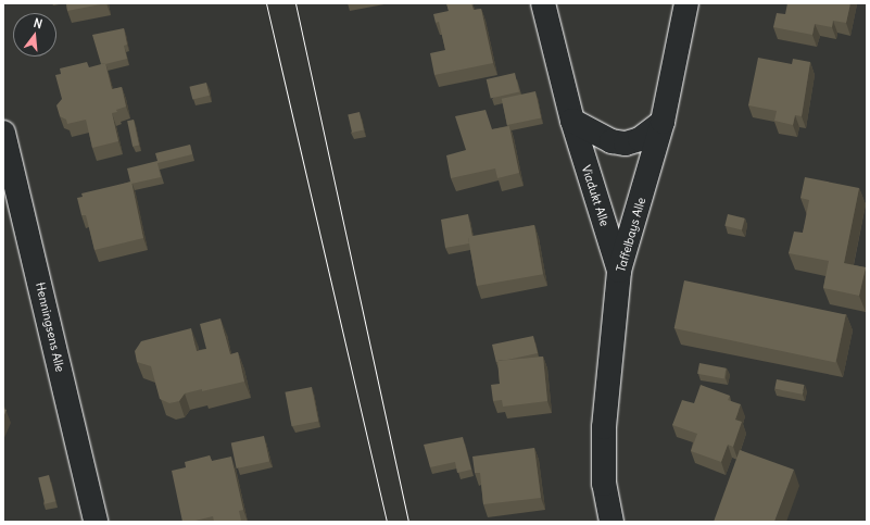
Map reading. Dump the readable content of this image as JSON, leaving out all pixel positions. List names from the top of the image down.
{
  "streets": {
    "street": ["Viadukt Alle", "Taffelbays Alle", "Henningsens Alle"]
  },
  "crossings": [
    ["Viadukt Alle", "Taffelbays Alle"]
  ],
  "north": "top"
}
